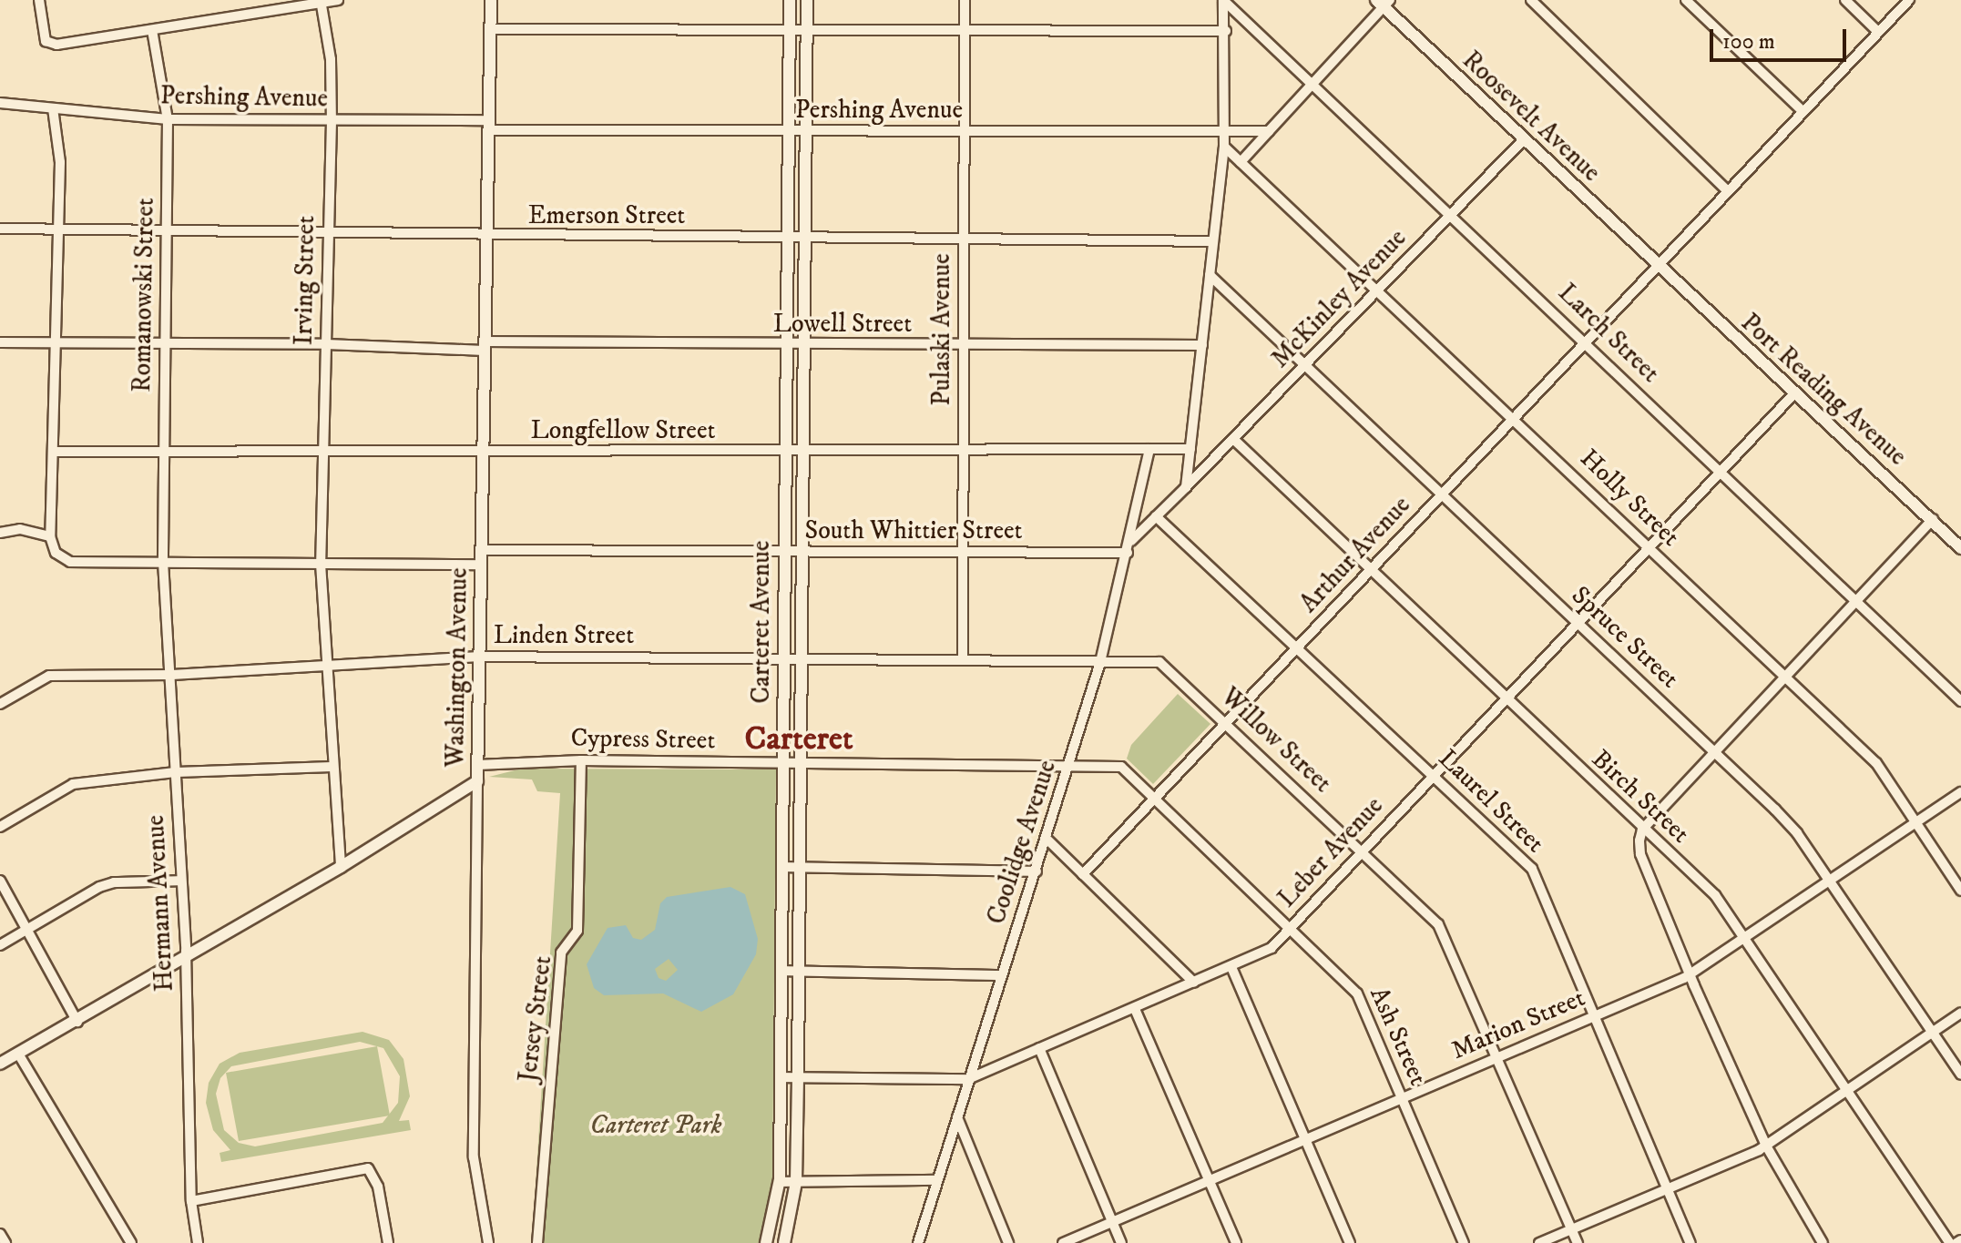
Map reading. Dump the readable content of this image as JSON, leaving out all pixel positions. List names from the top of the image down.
{
  "streets": {
    "street": [
      "Pershing Avenue",
      "Roosevelt Avenue",
      "Emerson Street",
      "Irving Street",
      "Romanowski Street",
      "McKinley Avenue",
      "Lowell Street",
      "Pulaski Avenue",
      "Larch Street",
      "Port Reading Avenue",
      "Longfellow Street",
      "Holly Street",
      "South Whittier Street",
      "Arthur Avenue",
      "Carteret Avenue",
      "Linden Street",
      "Spruce Street",
      "Washington Avenue",
      "Cypress Street",
      "Willow Street",
      "Birch Street",
      "Laurel Street",
      "Coolidge Avenue",
      "Leber Avenue",
      "Hermann Avenue",
      "Jersey Street",
      "Marion Street",
      "Ash Street"
    ]
  },
  "crossings": [
    ["Pershing Avenue", "Irving Street"],
    ["Pershing Avenue", "Romanowski Street"],
    ["Pershing Avenue", "Pulaski Avenue"],
    ["Pershing Avenue", "Carteret Avenue"],
    ["Pershing Avenue", "Washington Avenue"],
    ["Roosevelt Avenue", "McKinley Avenue"],
    ["Roosevelt Avenue", "Port Reading Avenue"],
    ["Roosevelt Avenue", "Arthur Avenue"],
    ["Emerson Street", "Irving Street"],
    ["Emerson Street", "Romanowski Street"],
    ["Emerson Street", "Pulaski Avenue"],
    ["Emerson Street", "Carteret Avenue"],
    ["Emerson Street", "Washington Avenue"],
    ["Irving Street", "Lowell Street"],
    ["Irving Street", "Longfellow Street"],
    ["Irving Street", "Linden Street"],
    ["Irving Street", "Washington Avenue"],
    ["Romanowski Street", "Lowell Street"],
    ["Romanowski Street", "Longfellow Street"],
    ["Romanowski Street", "Hermann Avenue"],
    ["McKinley Avenue", "Larch Street"],
    ["McKinley Avenue", "Holly Street"],
    ["McKinley Avenue", "Spruce Street"],
    ["McKinley Avenue", "Birch Street"],
    ["McKinley Avenue", "Laurel Street"],
    ["McKinley Avenue", "Coolidge Avenue"],
    ["Lowell Street", "Pulaski Avenue"],
    ["Lowell Street", "Carteret Avenue"],
    ["Lowell Street", "Washington Avenue"],
    ["Pulaski Avenue", "Longfellow Street"],
    ["Pulaski Avenue", "South Whittier Street"],
    ["Pulaski Avenue", "Linden Street"],
    ["Larch Street", "Arthur Avenue"],
    ["Larch Street", "Leber Avenue"],
    ["Port Reading Avenue", "Arthur Avenue"],
    ["Port Reading Avenue", "Leber Avenue"],
    ["Longfellow Street", "Carteret Avenue"],
    ["Longfellow Street", "Washington Avenue"],
    ["Longfellow Street", "Coolidge Avenue"],
    ["Holly Street", "Arthur Avenue"],
    ["Holly Street", "Leber Avenue"],
    ["Holly Street", "Marion Street"],
    ["South Whittier Street", "Carteret Avenue"],
    ["South Whittier Street", "Washington Avenue"],
    ["South Whittier Street", "Coolidge Avenue"],
    ["Arthur Avenue", "Spruce Street"],
    ["Arthur Avenue", "Willow Street"],
    ["Arthur Avenue", "Birch Street"],
    ["Arthur Avenue", "Laurel Street"],
    ["Arthur Avenue", "Ash Street"],
    ["Carteret Avenue", "Linden Street"],
    ["Carteret Avenue", "Cypress Street"],
    ["Linden Street", "Washington Avenue"],
    ["Linden Street", "Willow Street"],
    ["Linden Street", "Coolidge Avenue"],
    ["Linden Street", "Hermann Avenue"],
    ["Spruce Street", "Leber Avenue"],
    ["Spruce Street", "Marion Street"],
    ["Washington Avenue", "Cypress Street"],
    ["Washington Avenue", "Hermann Avenue"],
    ["Cypress Street", "Coolidge Avenue"],
    ["Cypress Street", "Jersey Street"],
    ["Cypress Street", "Ash Street"],
    ["Willow Street", "Coolidge Avenue"],
    ["Willow Street", "Leber Avenue"],
    ["Willow Street", "Marion Street"],
    ["Birch Street", "Leber Avenue"],
    ["Birch Street", "Marion Street"],
    ["Laurel Street", "Leber Avenue"],
    ["Laurel Street", "Marion Street"],
    ["Coolidge Avenue", "Leber Avenue"],
    ["Coolidge Avenue", "Ash Street"],
    ["Leber Avenue", "Ash Street"],
    ["Marion Street", "Ash Street"]
  ],
  "districts": ["Carteret"],
  "parks": ["Carteret Park"],
  "scale_bar": "100 m"
}
